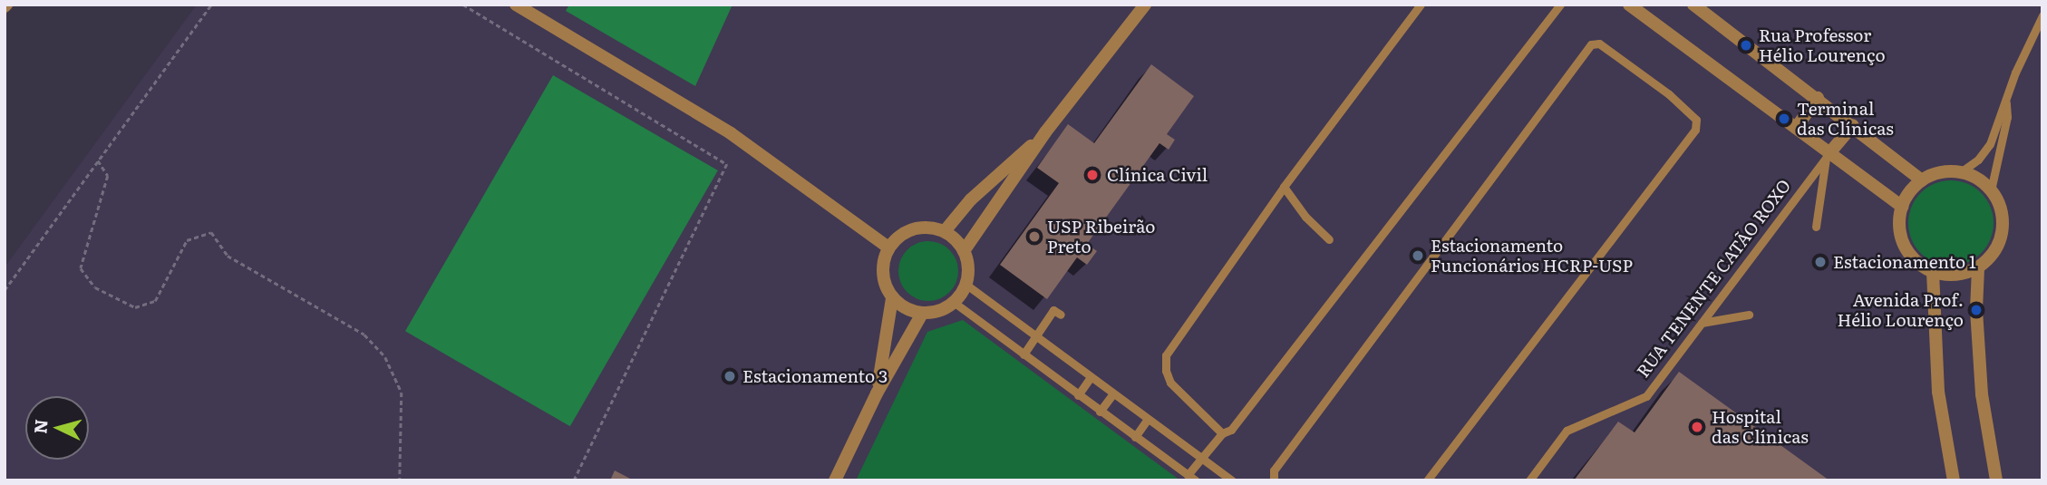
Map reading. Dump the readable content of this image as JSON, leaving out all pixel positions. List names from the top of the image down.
{
  "streets": {
    "lane": ["RUA TENENTE CATÃO ROXO"]
  },
  "places": [
    "Rua Professor Hélio Lourenço",
    "Terminal das Clínicas",
    "Clínica Civil",
    "USP Ribeirão Preto",
    "Estacionamento Funcionários HCRP-USP",
    "Estacionamento 1",
    "Avenida Prof. Hélio Lourenço",
    "Estacionamento 3",
    "Hospital das Clínicas"
  ],
  "north": "left"
}
